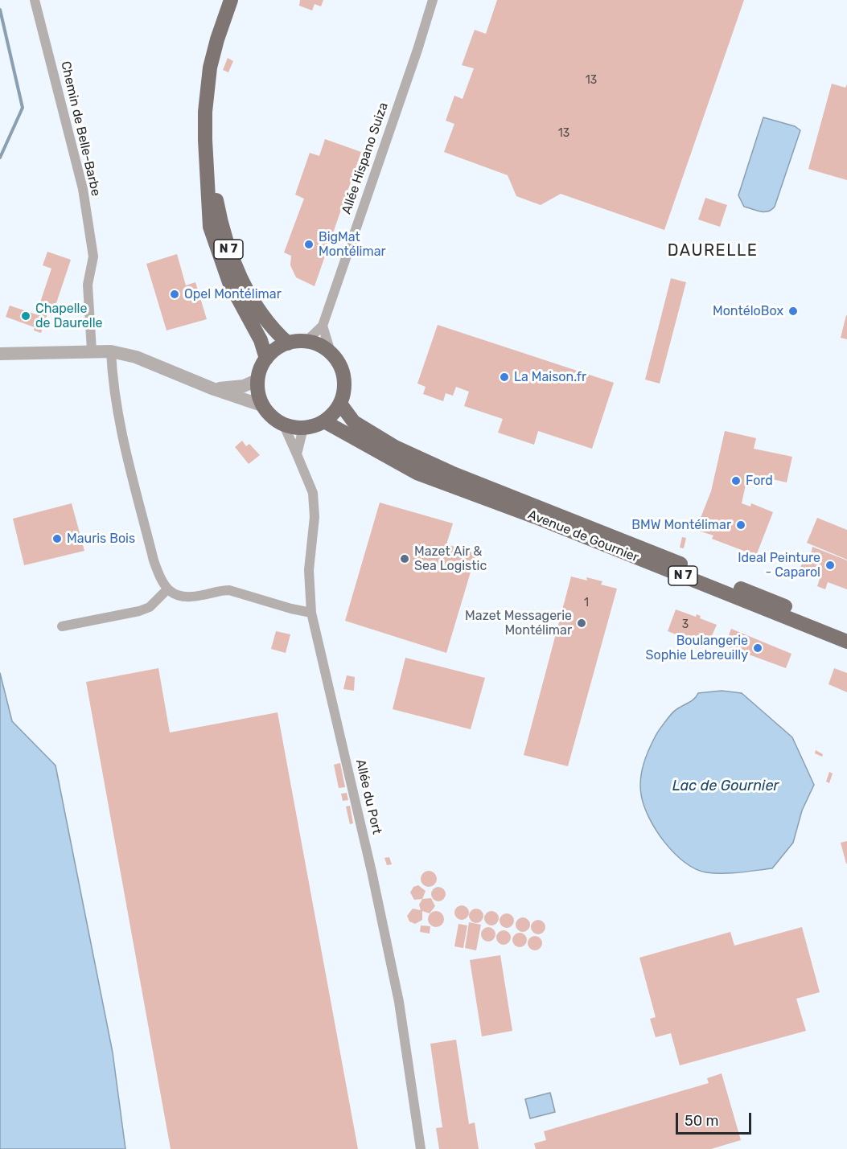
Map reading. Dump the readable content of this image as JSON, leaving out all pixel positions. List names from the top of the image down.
{
  "streets": {
    "main road": ["N 7", "Avenue de Gournier"],
    "street": ["Chemin de Belle-Barbe", "Allée Hispano Suiza", "Allée du Port"]
  },
  "crossings": [
    ["Allée Hispano Suiza", "N 7"],
    ["Allée Hispano Suiza", "Avenue de Gournier"],
    ["Allée Hispano Suiza", "Allée du Port"],
    ["N 7", "Avenue de Gournier"],
    ["N 7", "Allée du Port"],
    ["Avenue de Gournier", "Allée du Port"]
  ],
  "districts": ["DAURELLE"],
  "water": ["Lac de Gournier"],
  "places": [
    "BigMat Montélimar",
    "Opel Montélimar",
    "MontéloBox",
    "Chapelle de Daurelle",
    "La Maison.fr",
    "Ford",
    "BMW Montélimar",
    "Mauris Bois",
    "Mazet Air & Sea Logistic",
    "Ideal Peinture - Caparol",
    "Mazet Messagerie Montélimar",
    "Boulangerie Sophie Lebreuilly"
  ],
  "house_numbers": [
    "13",
    "13",
    "1",
    "3"
  ],
  "scale_bar": "50 m"
}
